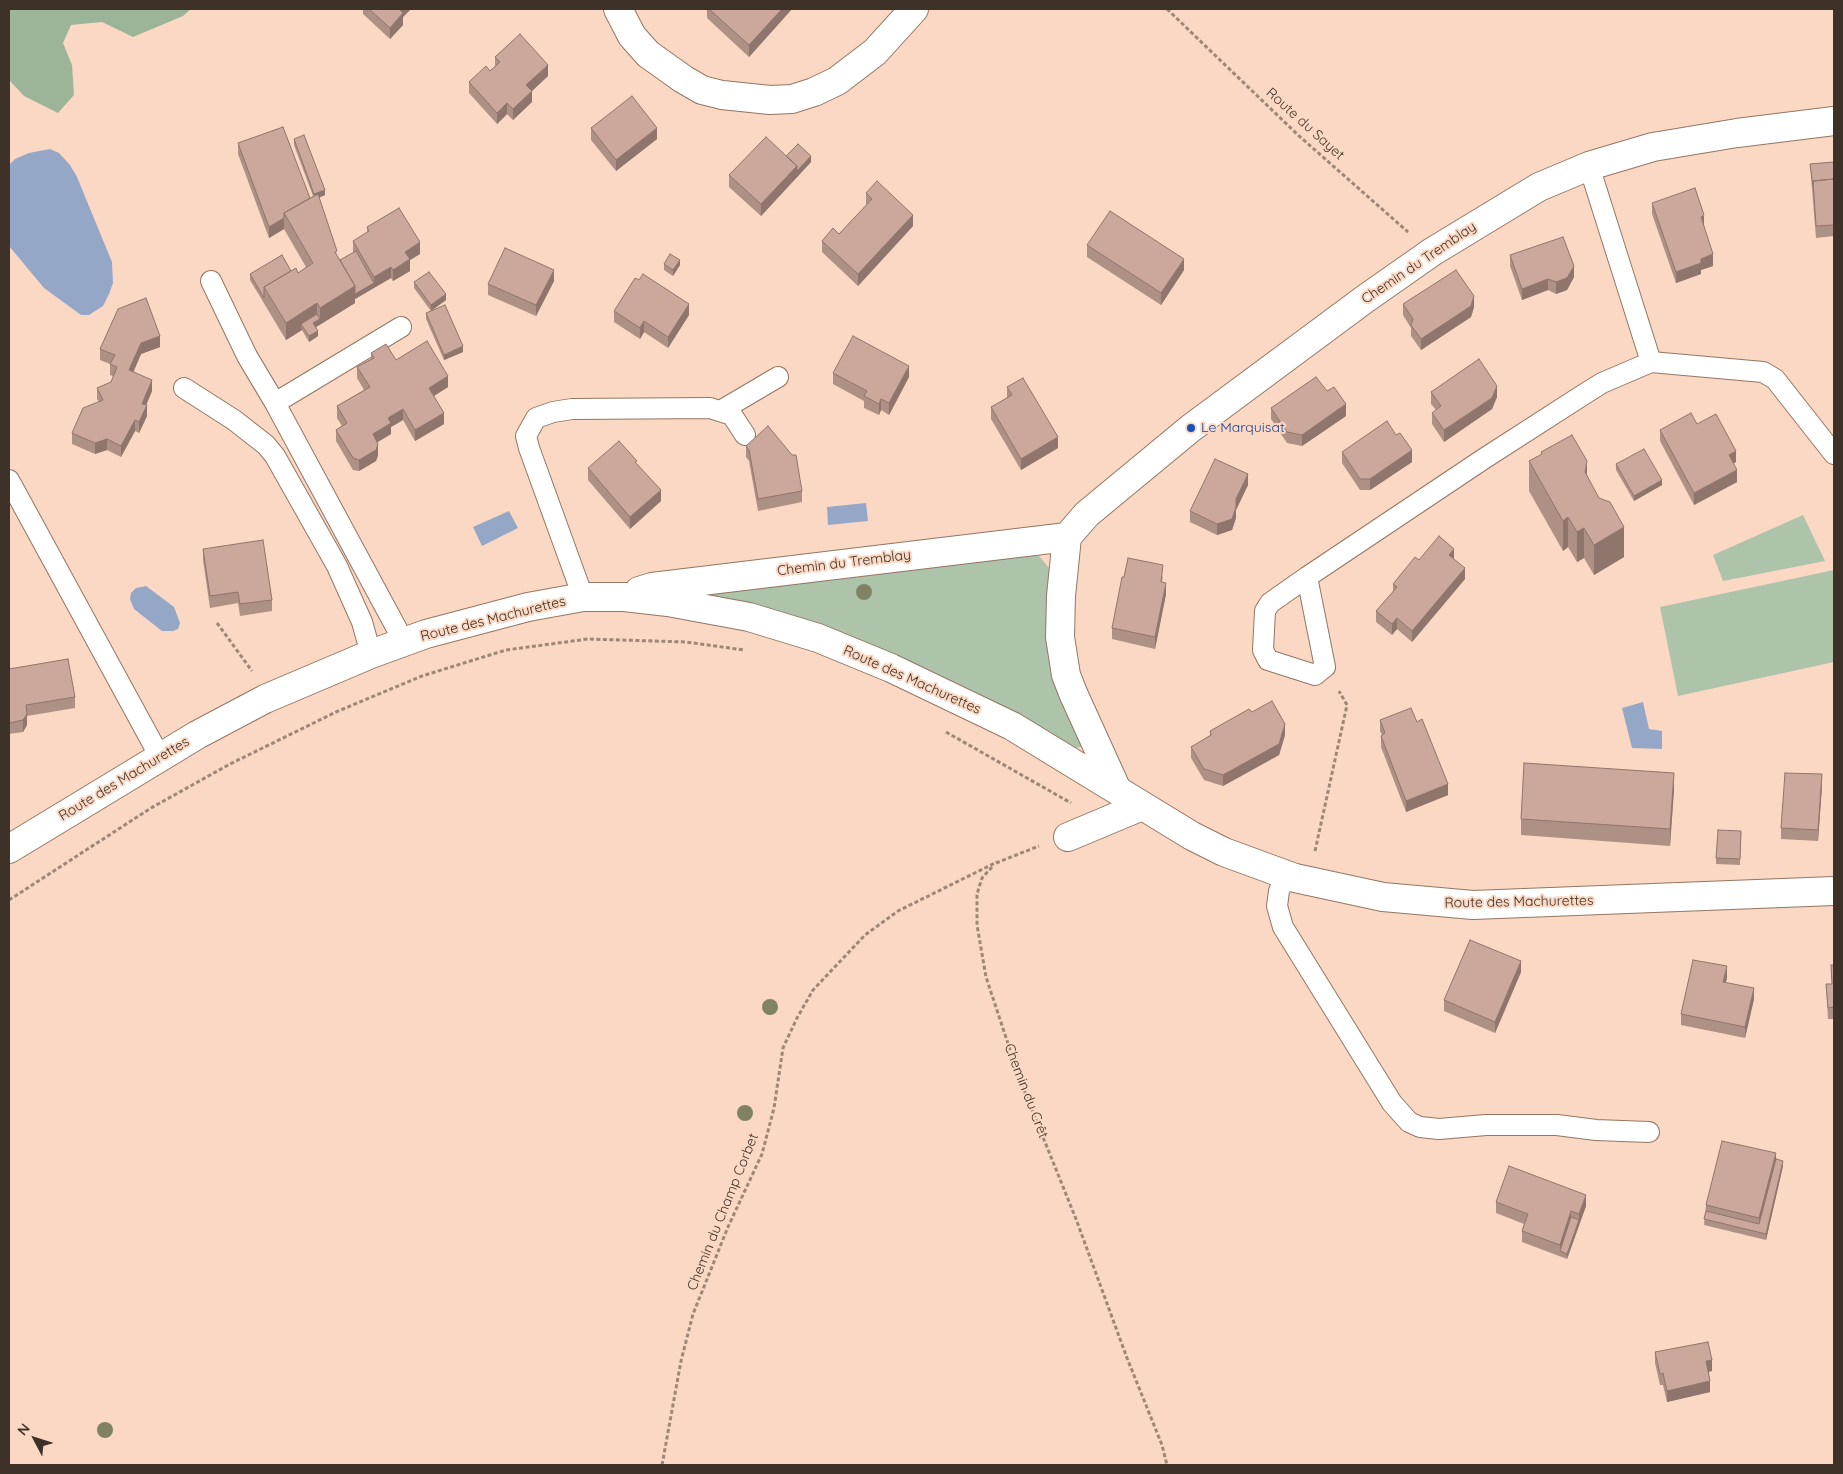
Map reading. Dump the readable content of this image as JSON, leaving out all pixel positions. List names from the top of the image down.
{
  "streets": {
    "street": ["Chemin du Tremblay", "Route des Machurettes"],
    "path": ["Route du Sayet", "Chemin du Crêt", "Chemin du Champ Corbet"]
  },
  "crossings": [
    ["Route du Sayet", "Chemin du Tremblay"],
    ["Chemin du Tremblay", "Route des Machurettes"],
    ["Chemin du Crêt", "Chemin du Champ Corbet"]
  ],
  "places": ["Le Marquisat"],
  "north": "top left"
}
